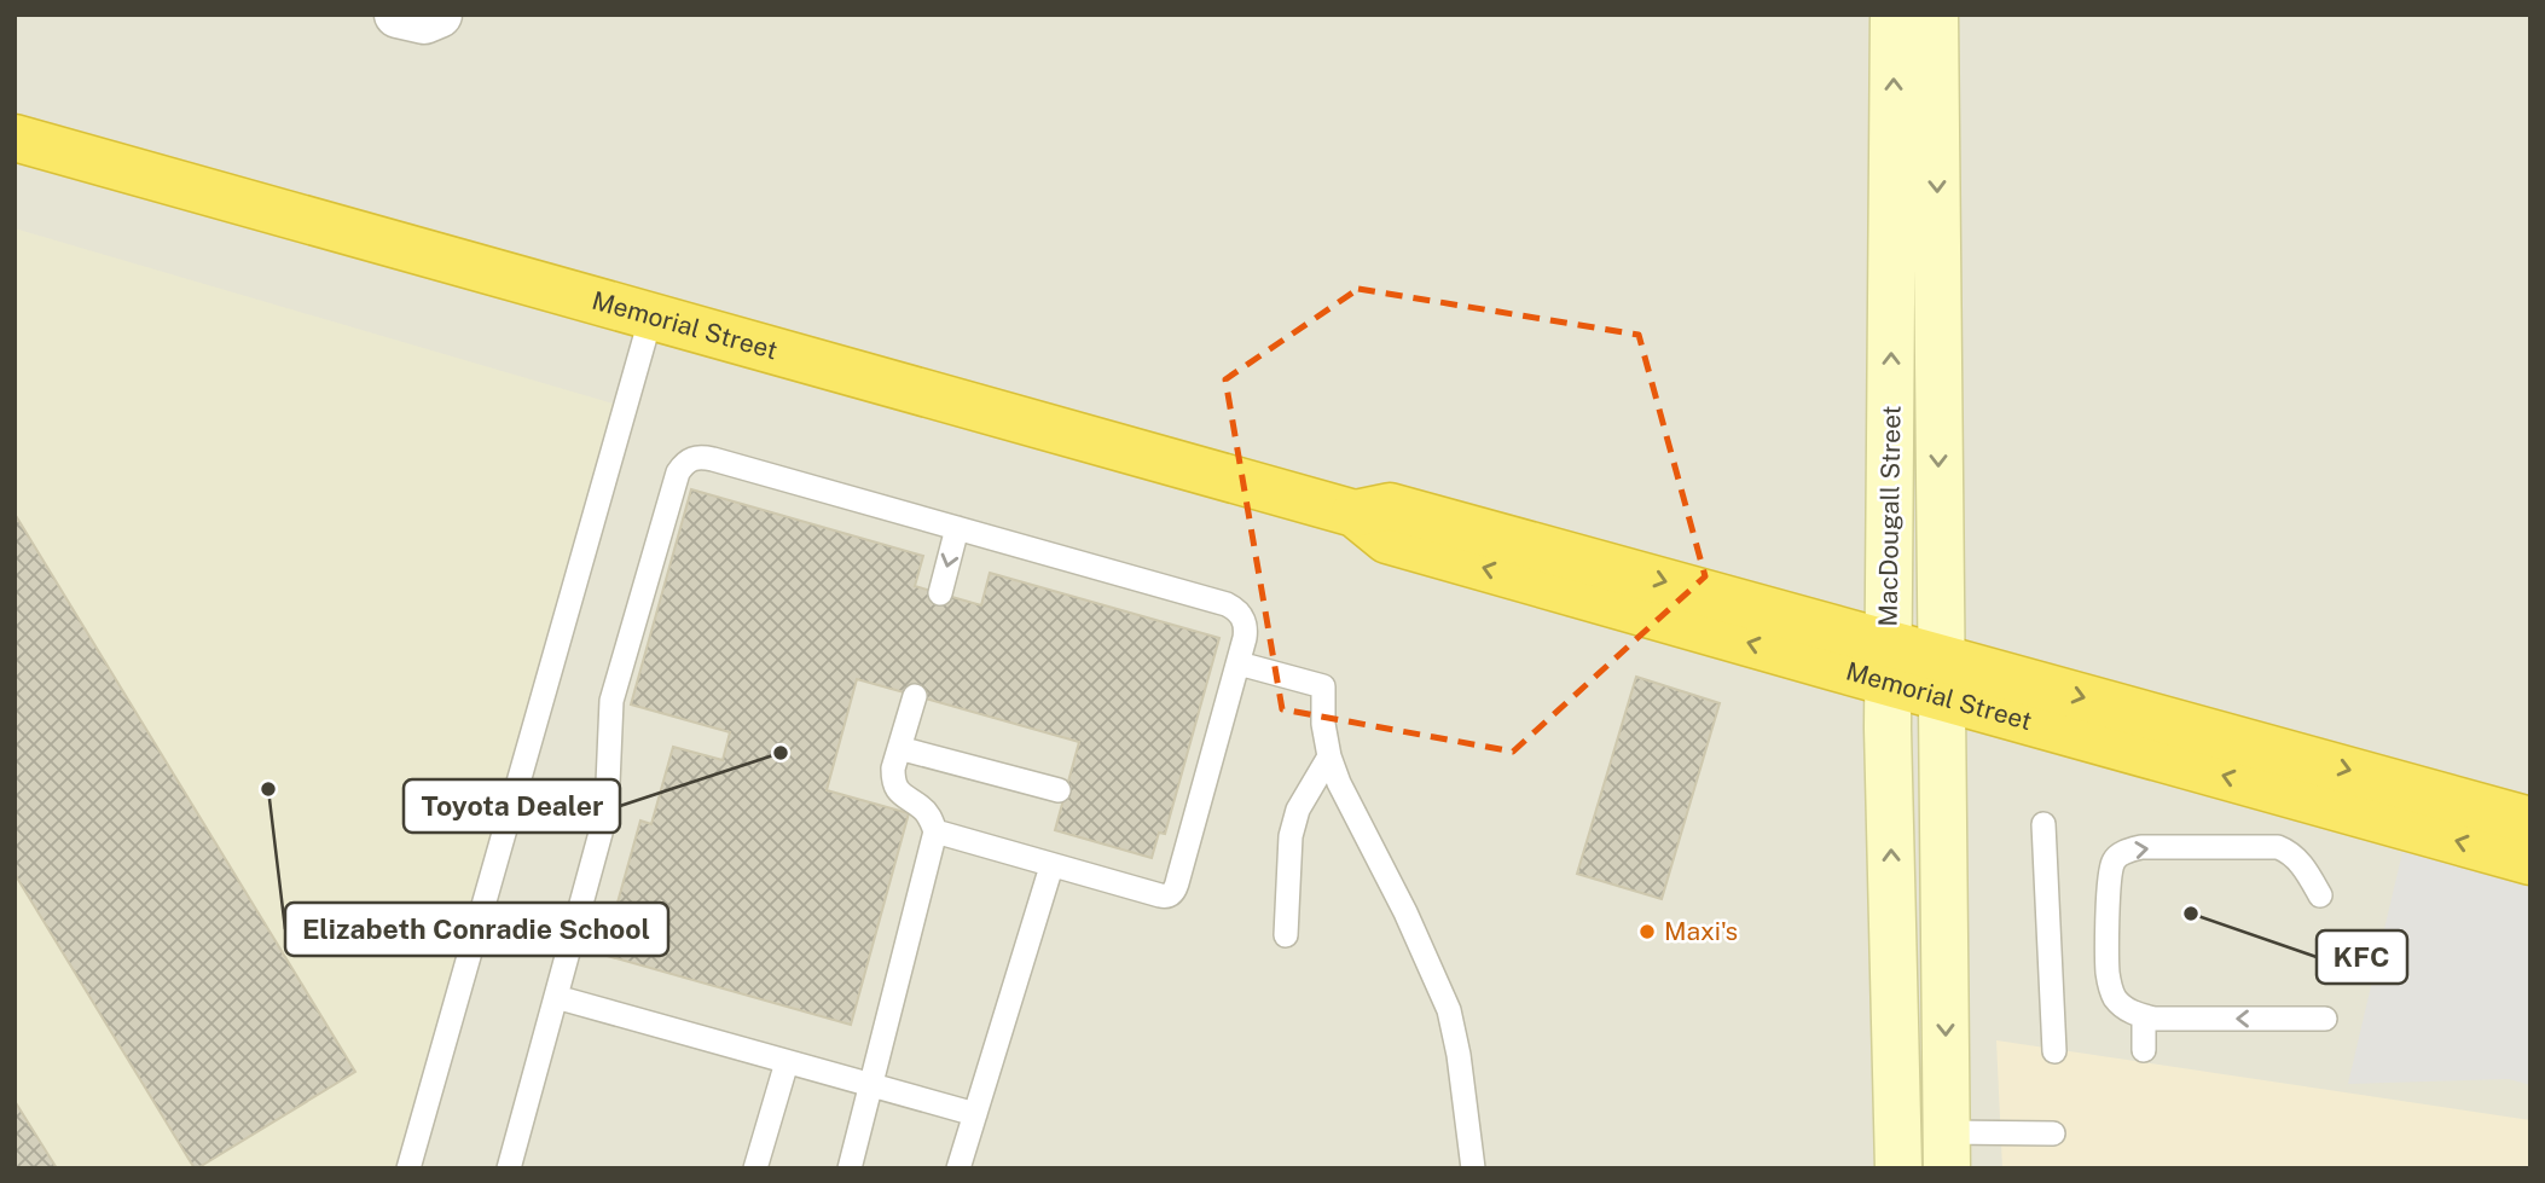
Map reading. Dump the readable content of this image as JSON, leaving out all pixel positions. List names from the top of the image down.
{
  "streets": {
    "highway": ["Memorial Street"],
    "street": ["MacDougall Street"]
  },
  "crossings": [
    ["Memorial Street", "MacDougall Street"]
  ],
  "places": [
    "Toyota Dealer",
    "Elizabeth Conradie School",
    "KFC",
    "Maxi's"
  ]
}
